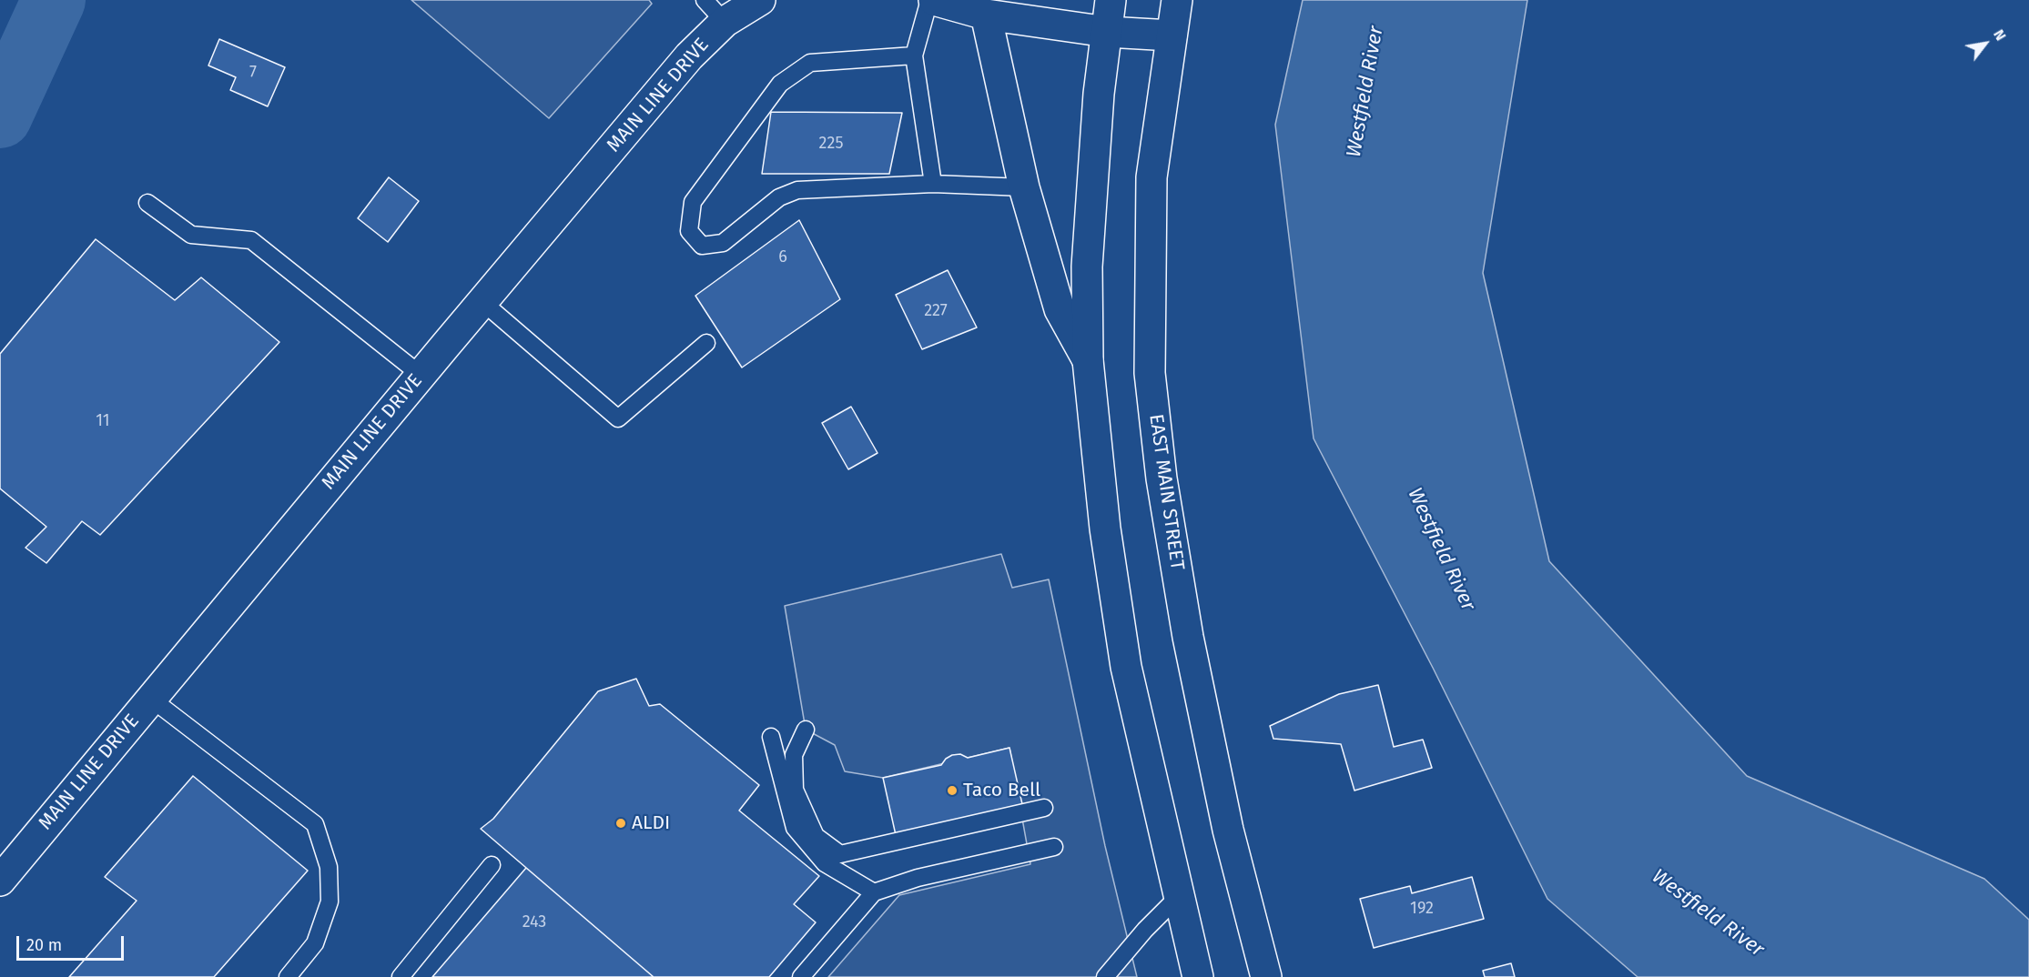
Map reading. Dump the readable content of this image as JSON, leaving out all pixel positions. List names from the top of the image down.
{
  "streets": {
    "main road": ["MAIN LINE DRIVE", "EAST MAIN STREET"]
  },
  "water": ["Westfield River"],
  "places": ["Taco Bell", "ALDI"],
  "house_numbers": [
    "7",
    "225",
    "6",
    "227",
    "11",
    "192",
    "243"
  ],
  "scale_bar": "20 m",
  "north": "top right"
}
